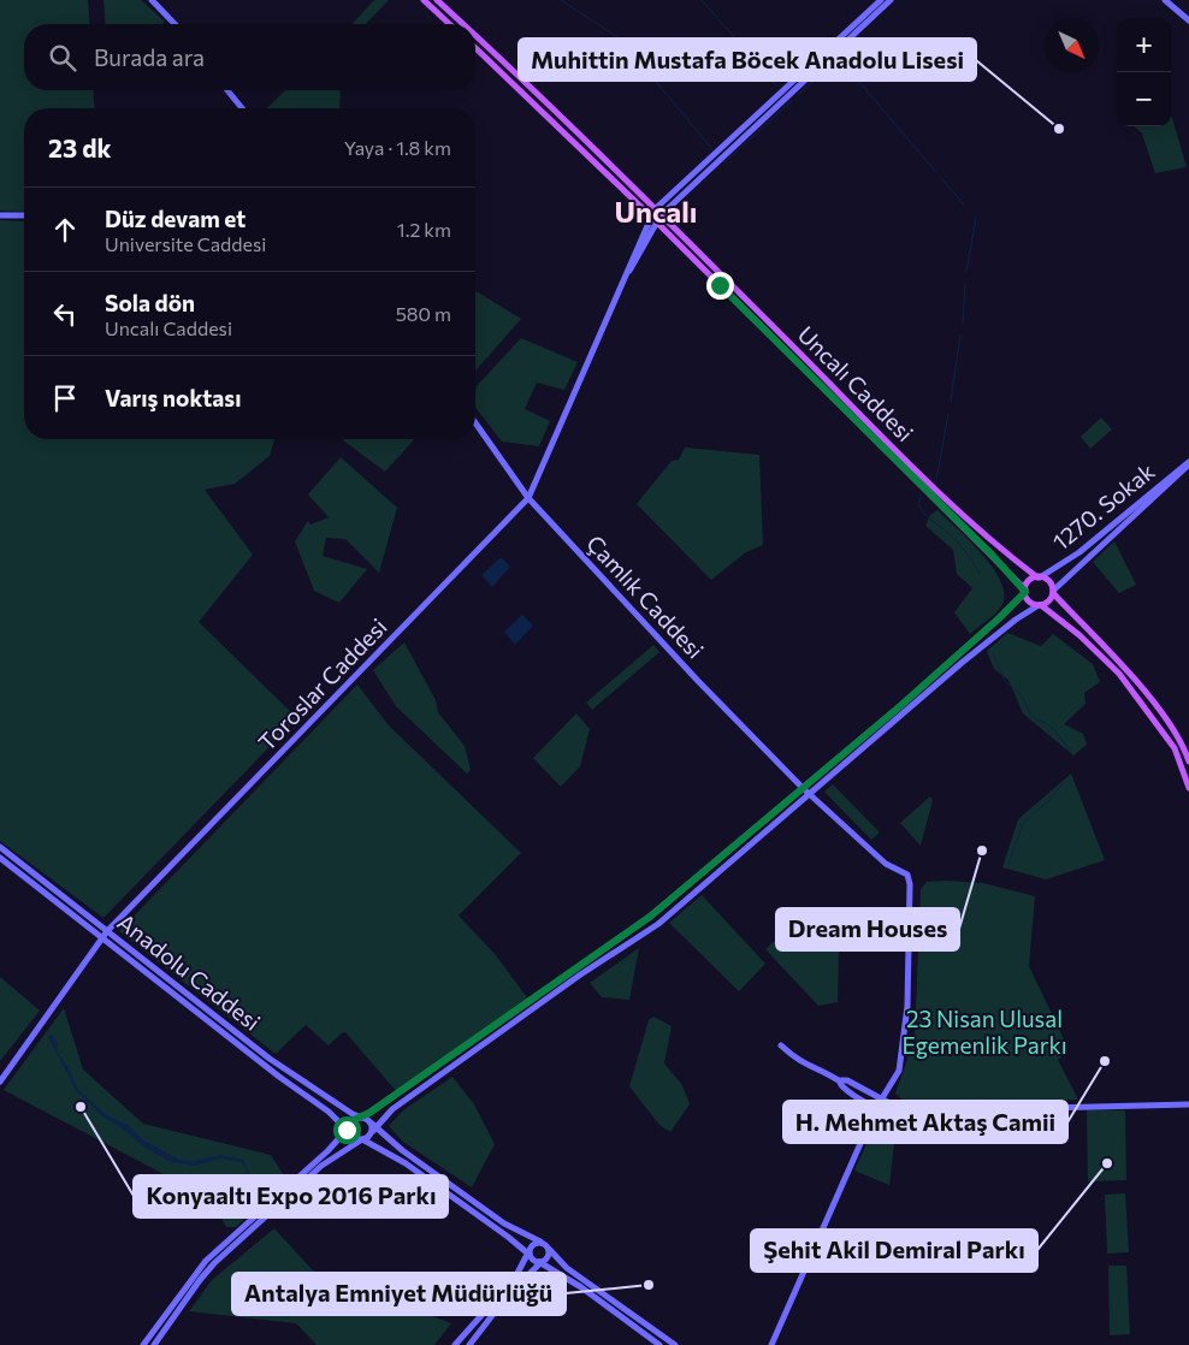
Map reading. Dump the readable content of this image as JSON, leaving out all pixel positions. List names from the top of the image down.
{
  "streets": {
    "main road": ["Uncalı Caddesi"],
    "street": [
      "1270. Sokak",
      "Çamlık Caddesi",
      "Toroslar Caddesi",
      "Anadolu Caddesi"
    ]
  },
  "crossings": [
    ["Uncalı Caddesi", "1270. Sokak"],
    ["Uncalı Caddesi", "Toroslar Caddesi"],
    ["Çamlık Caddesi", "Toroslar Caddesi"],
    ["Toroslar Caddesi", "Anadolu Caddesi"]
  ],
  "districts": ["Uncalı"],
  "parks": ["23 Nisan Ulusal Egemenlik Parkı"],
  "places": [
    "Muhittin Mustafa Böcek Anadolu Lisesi",
    "Dream Houses",
    "H. Mehmet Aktaş Camii",
    "Konyaaltı Expo 2016 Parkı",
    "Şehit Akil Demiral Parkı",
    "Antalya Emniyet Müdürlüğü"
  ],
  "north": "bottom right",
  "page": {
    "map_buttons": ["+", "−"],
    "search": "Burada ara",
    "heading": ["23 dk", "Yaya · 1.8 km"],
    "list": [
      ["Düz devam et", "Universite Caddesi", "1.2 km"],
      ["Sola dön", "Uncalı Caddesi", "580 m"],
      "Varış noktası"
    ]
  }
}
